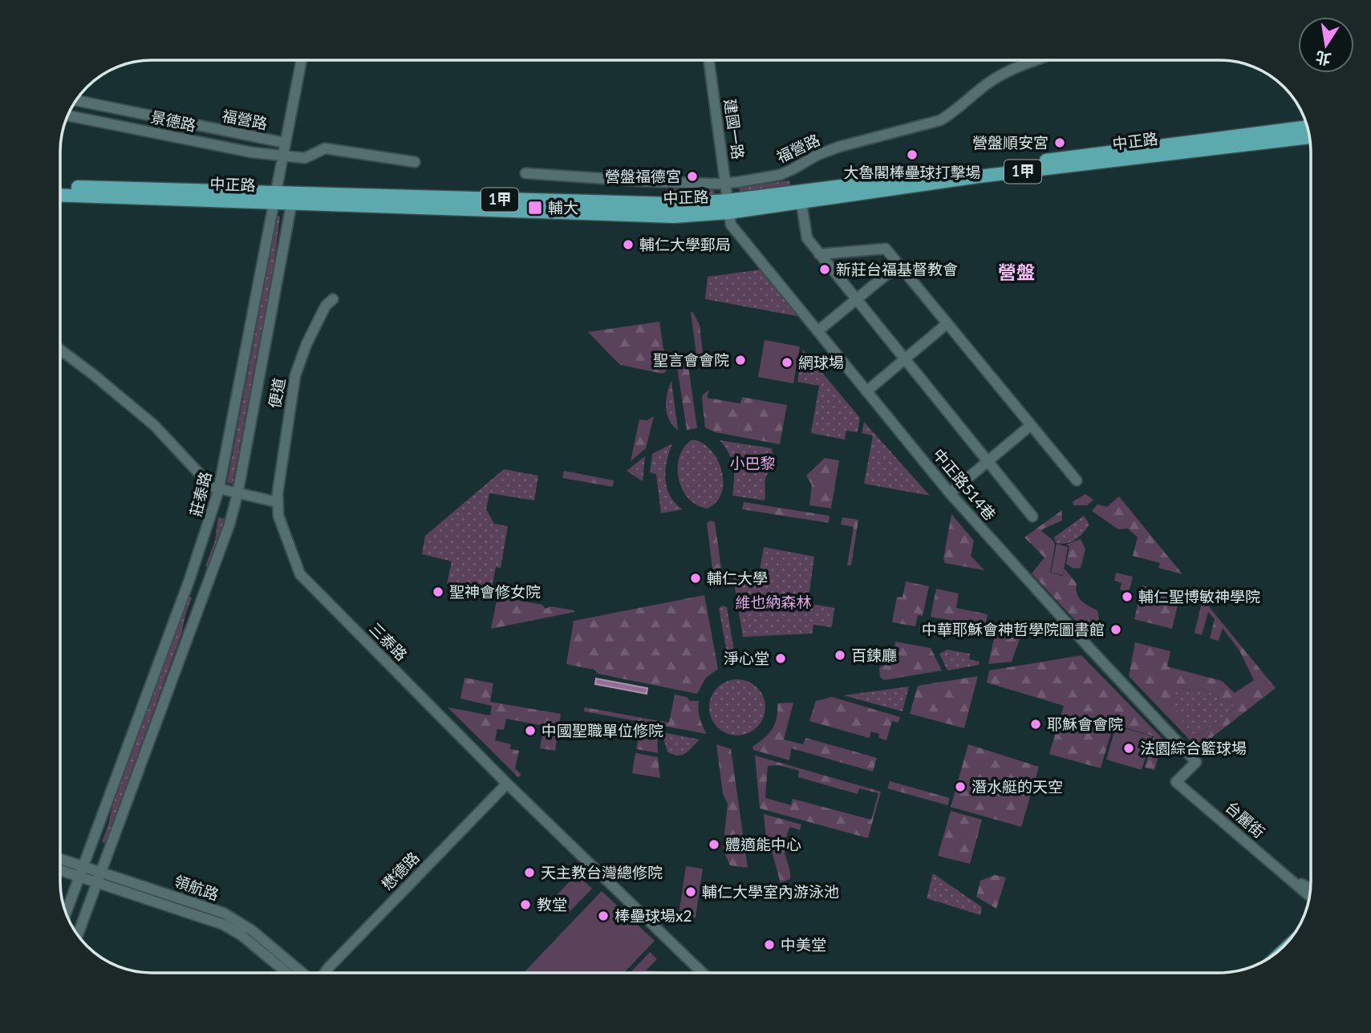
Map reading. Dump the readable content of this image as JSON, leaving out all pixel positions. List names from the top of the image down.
{
  "streets": {
    "main road": ["中正路", "1甲"],
    "street": [
      "福營路",
      "景德路",
      "建國一路",
      "便道",
      "中正路514巷",
      "莊泰路",
      "三泰路",
      "台麗街",
      "懋德路",
      "領航路"
    ]
  },
  "crossings": [
    ["福營路", "建國一路"],
    ["福營路", "莊泰路"],
    ["景德路", "莊泰路"],
    ["建國一路", "中正路"],
    ["建國一路", "中正路514巷"],
    ["中正路", "中正路514巷"],
    ["中正路", "莊泰路"],
    ["便道", "三泰路"],
    ["中正路514巷", "台麗街"],
    ["莊泰路", "領航路"],
    ["三泰路", "懋德路"]
  ],
  "districts": ["營盤"],
  "parks": ["小巴黎", "維也納森林"],
  "places": {
    "other": [
      "營盤順安宮",
      "大魯閣棒壘球打擊場",
      "營盤福德宮",
      "輔仁大學郵局",
      "新莊台福基督教會",
      "聖言會會院",
      "網球場",
      "輔仁大學",
      "聖神會修女院",
      "輔仁聖博敏神學院",
      "中華耶穌會神哲學院圖書館",
      "百鍊廳",
      "淨心堂",
      "耶穌會會院",
      "中國聖職單位修院",
      "法園綜合籃球場",
      "潛水艇的天空",
      "體適能中心",
      "天主教台灣總修院",
      "輔仁大學室內游泳池",
      "教堂",
      "棒壘球場x2",
      "中美堂"
    ],
    "transit": ["輔大"]
  },
  "north": "bottom"
}
